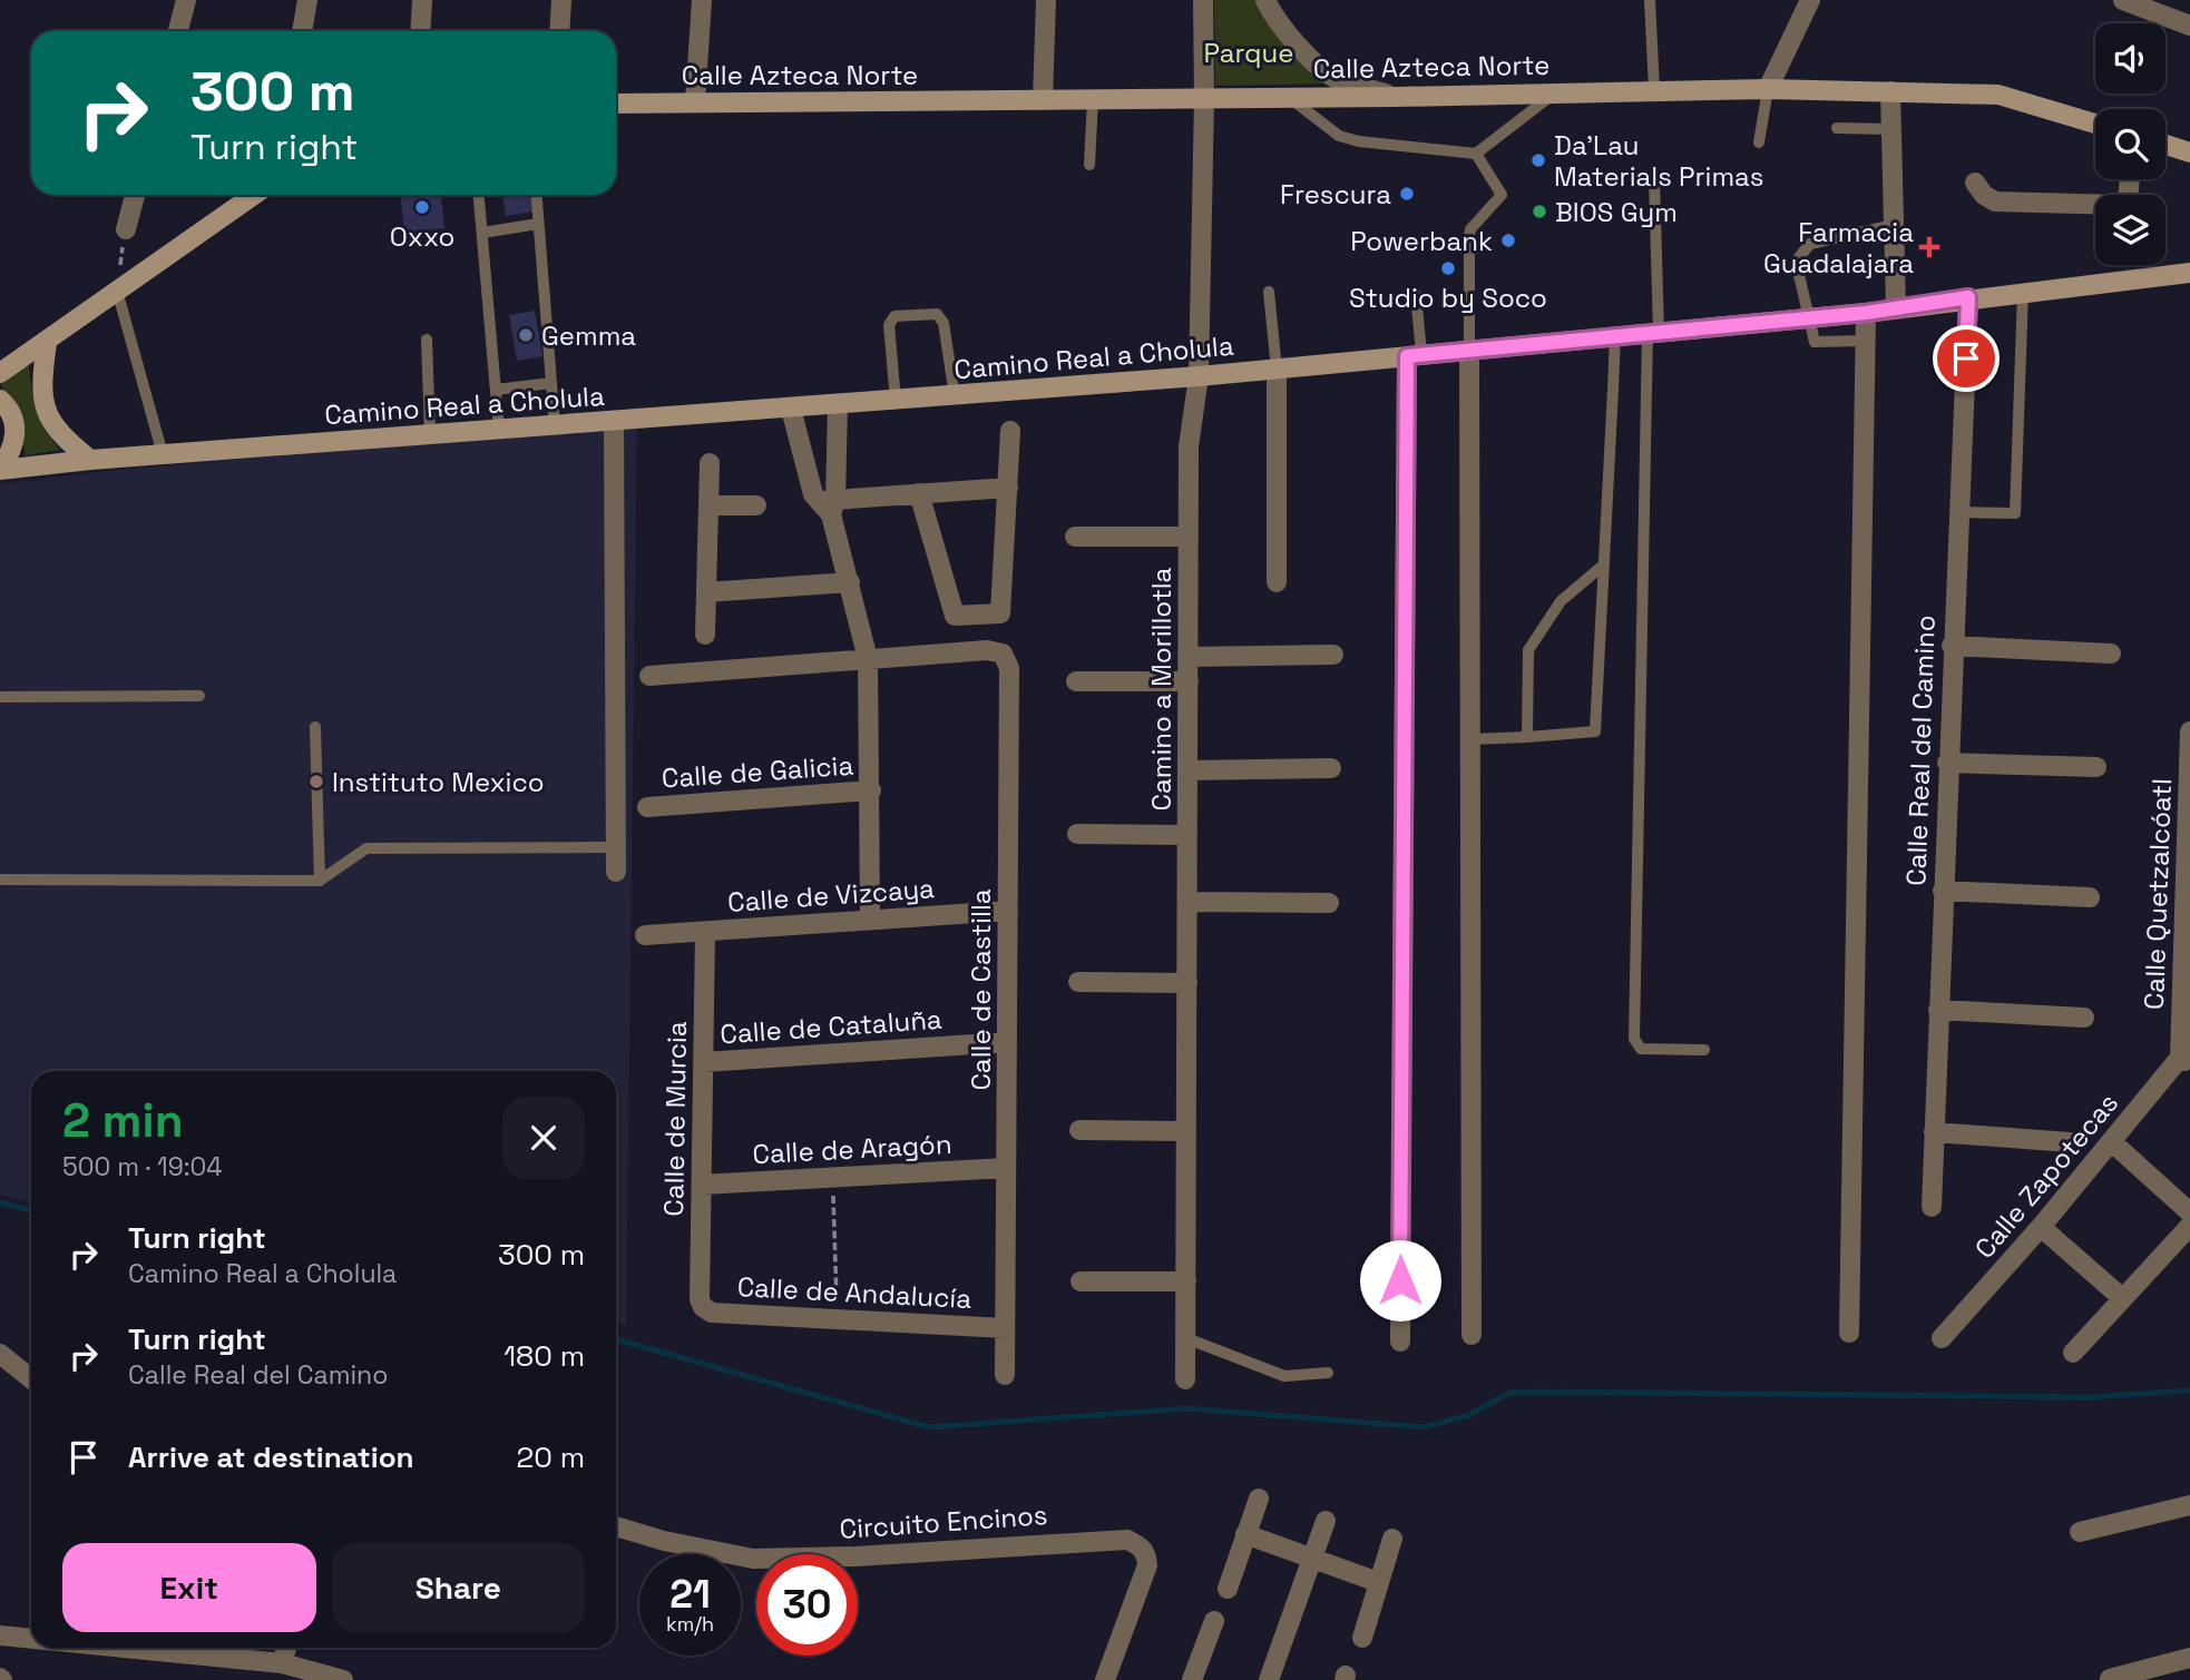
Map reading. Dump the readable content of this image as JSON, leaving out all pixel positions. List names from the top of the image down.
{
  "streets": {
    "main road": ["Calle Azteca Norte", "Camino Real a Cholula"],
    "street": [
      "Camino a Morillotla",
      "Calle Real del Camino",
      "Calle de Galicia",
      "Calle Quetzalcóatl",
      "Calle de Vizcaya",
      "Calle de Castilla",
      "Calle de Cataluña",
      "Calle de Murcia",
      "Calle de Aragón",
      "Calle Zapotecas",
      "Calle de Andalucía",
      "Circuito Encinos"
    ]
  },
  "crossings": [
    ["Calle Azteca Norte", "Camino a Morillotla"],
    ["Camino Real a Cholula", "Camino a Morillotla"],
    ["Camino Real a Cholula", "Calle Real del Camino"],
    ["Calle Quetzalcóatl", "Calle Zapotecas"],
    ["Calle de Vizcaya", "Calle de Castilla"],
    ["Calle de Vizcaya", "Calle de Murcia"],
    ["Calle de Castilla", "Calle de Cataluña"],
    ["Calle de Castilla", "Calle de Aragón"],
    ["Calle de Castilla", "Calle de Andalucía"],
    ["Calle de Cataluña", "Calle de Murcia"],
    ["Calle de Murcia", "Calle de Aragón"],
    ["Calle de Murcia", "Calle de Andalucía"]
  ],
  "parks": ["Parque"],
  "places": {
    "other": [
      "Da'Lau Materials Primas",
      "Frescura",
      "Oxxo",
      "BIOS Gym",
      "Powerbank",
      "Studio by Soco",
      "Gemma",
      "Instituto Mexico"
    ],
    "health": ["Farmacia Guadalajara"]
  },
  "page": {
    "turn": ["300 m", "Turn right"],
    "heading": ["2 min", "500 m · 19:04"],
    "list": [
      {
        "name": "Turn right",
        "note": "Camino Real a Cholula",
        "value": "300 m"
      },
      {
        "name": "Turn right",
        "note": "Calle Real del Camino",
        "value": "180 m"
      },
      {
        "name": "Arrive at destination",
        "value": "20 m"
      }
    ],
    "buttons": ["Exit", "Share"],
    "speed": "21 km/h",
    "limit": "30"
  }
}
